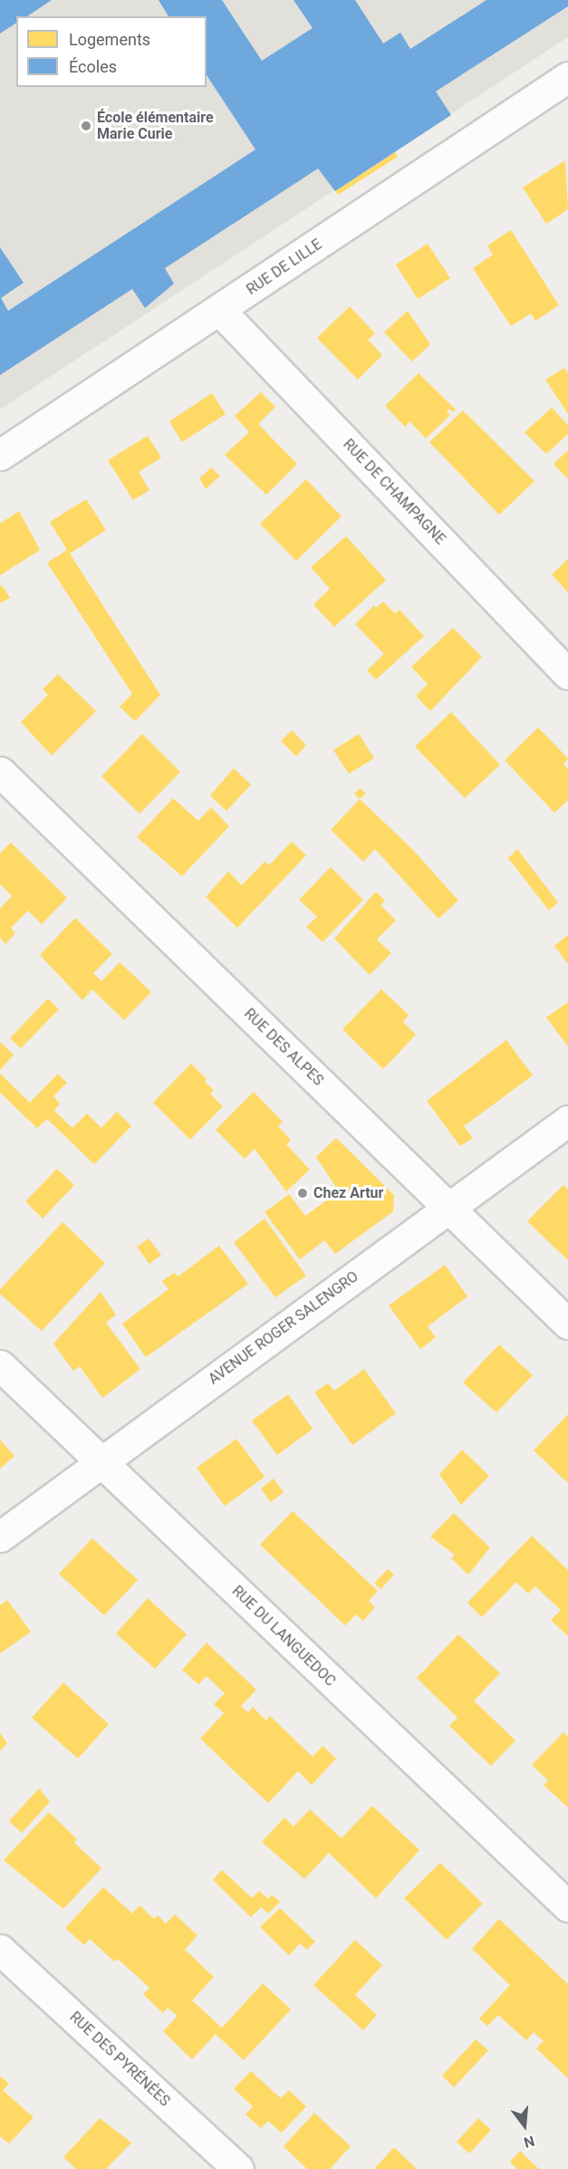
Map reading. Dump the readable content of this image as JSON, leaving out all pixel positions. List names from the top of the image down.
{
  "streets": {
    "street": [
      "RUE DE LILLE",
      "RUE DE CHAMPAGNE",
      "RUE DES ALPES",
      "AVENUE ROGER SALENGRO",
      "RUE DU LANGUEDOC",
      "RUE DES PYRÉNÉES"
    ]
  },
  "crossings": [
    ["RUE DE LILLE", "RUE DE CHAMPAGNE"],
    ["RUE DES ALPES", "AVENUE ROGER SALENGRO"],
    ["AVENUE ROGER SALENGRO", "RUE DU LANGUEDOC"]
  ],
  "places": ["École élémentaire Marie Curie", "Chez Artur"],
  "legend": ["Logements", "Écoles"],
  "north": "bottom"
}
